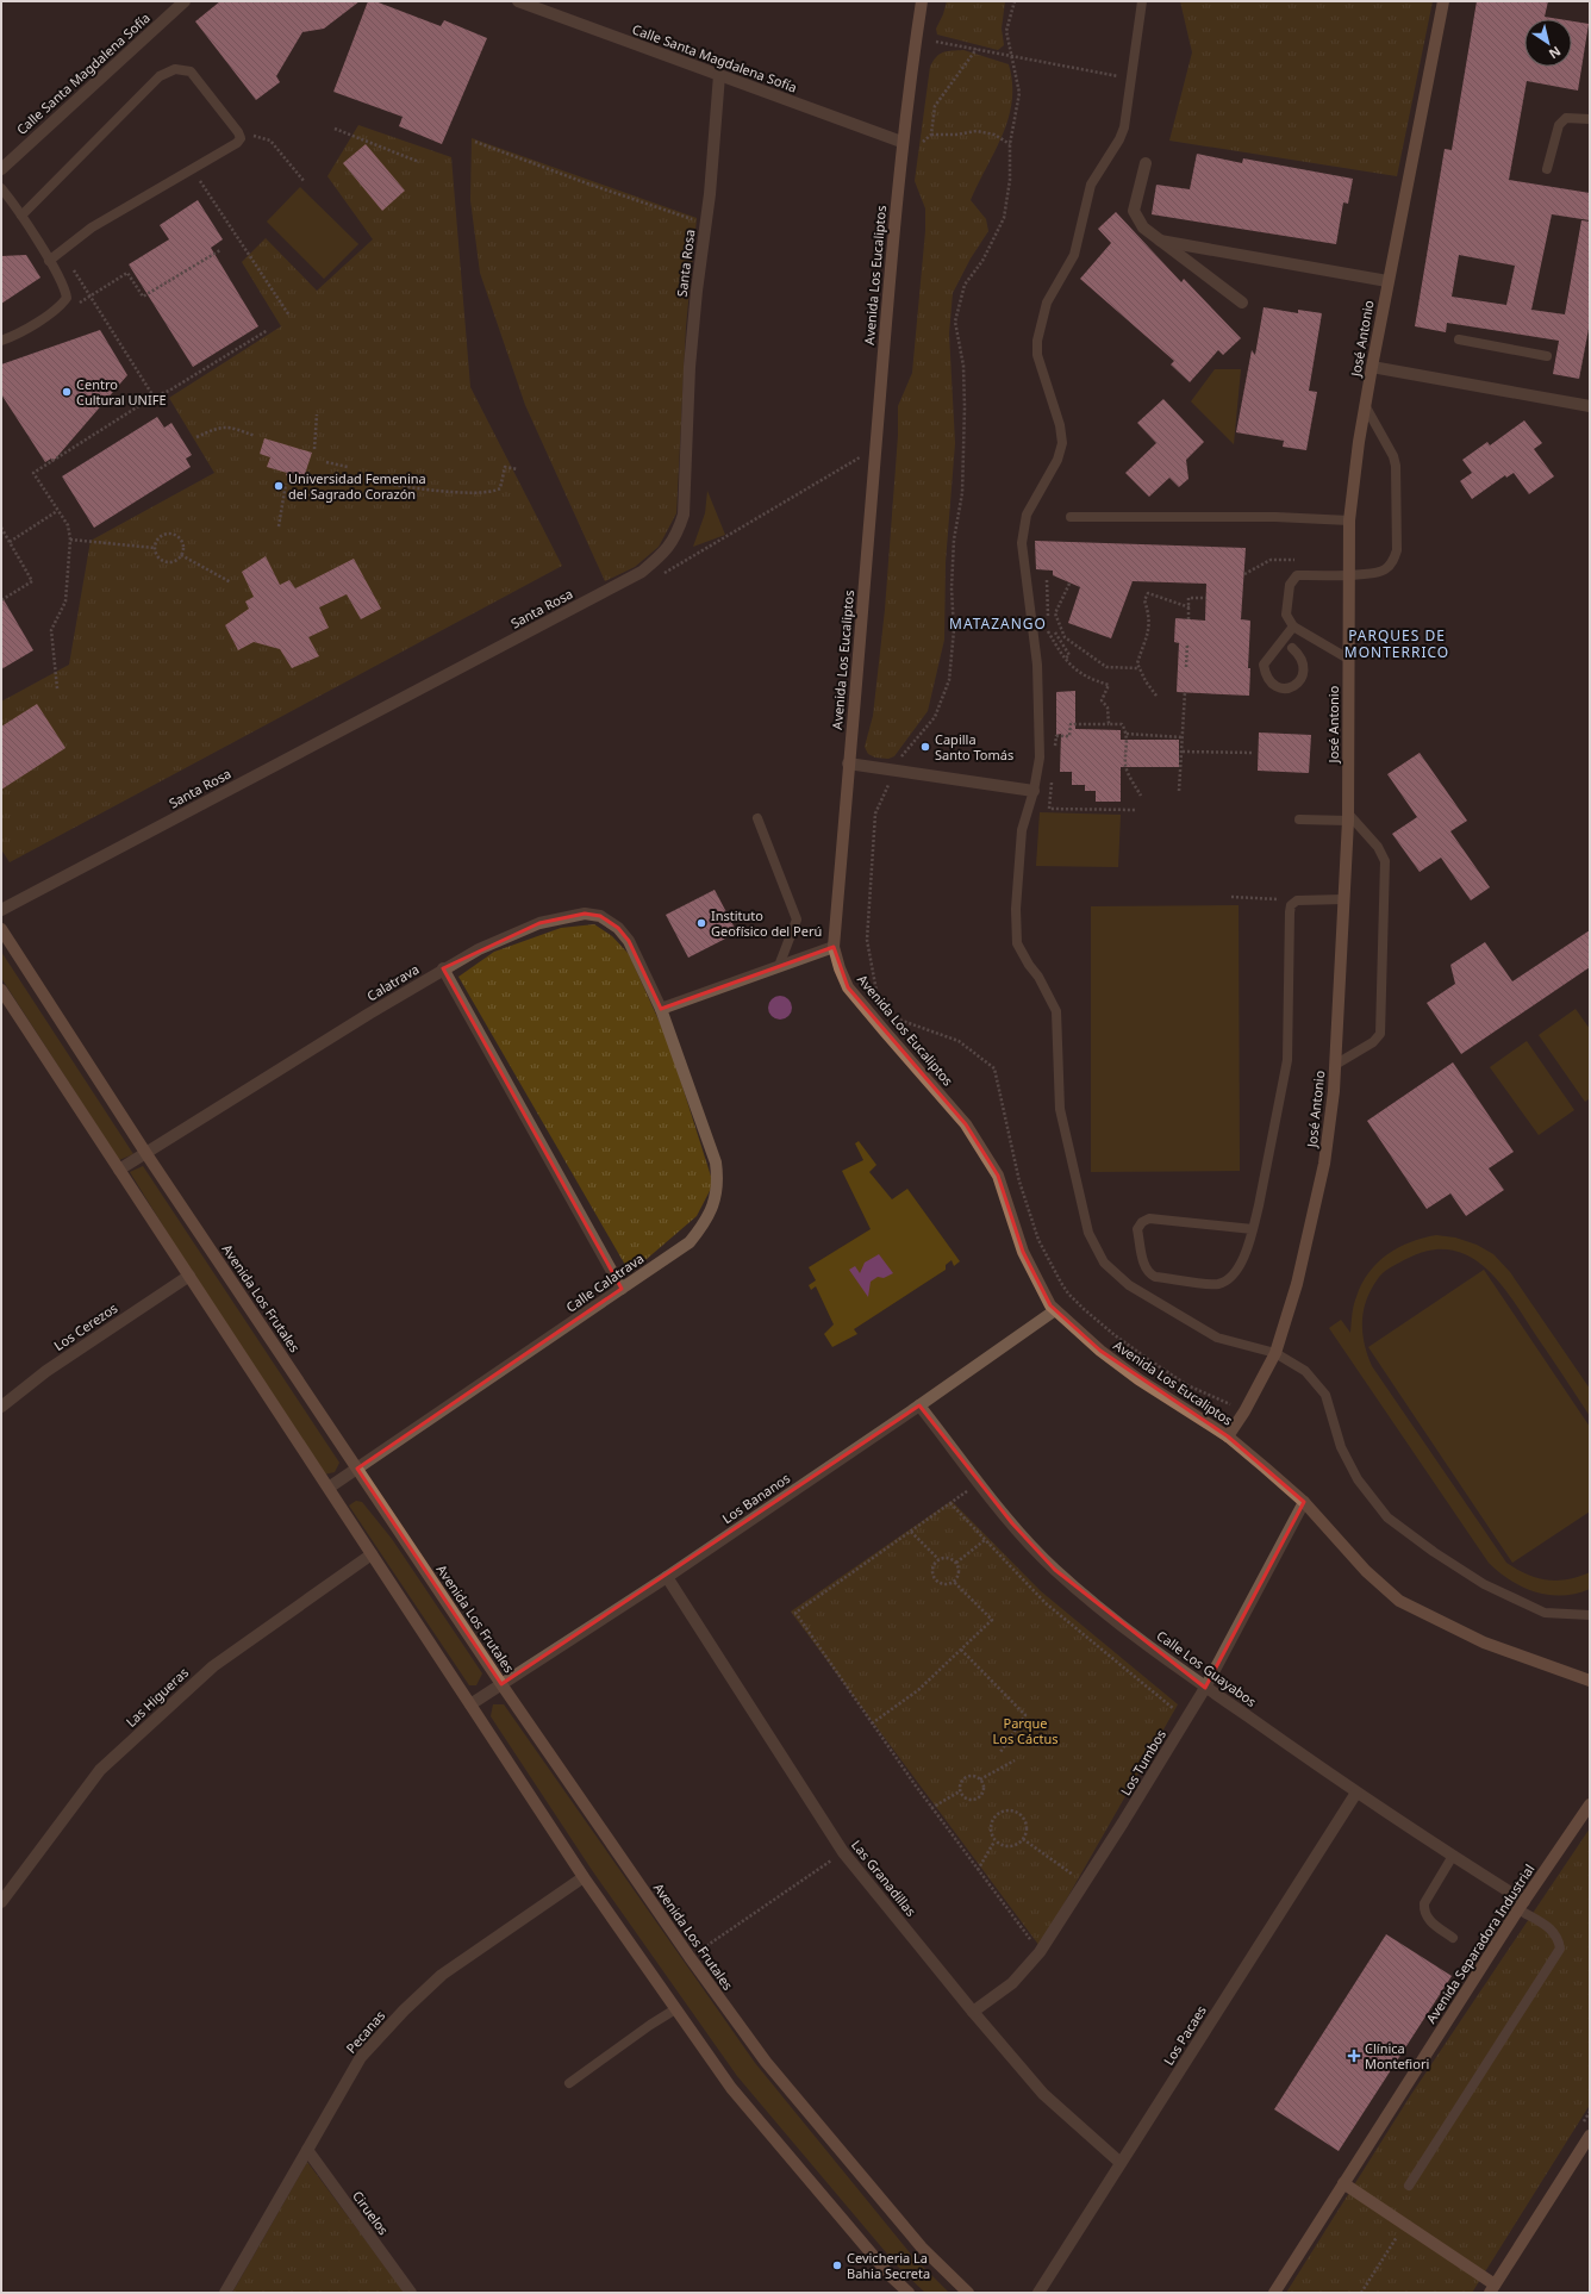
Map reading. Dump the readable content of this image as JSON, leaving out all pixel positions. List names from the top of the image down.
{
  "streets": {
    "main road": [
      "Avenida Los Eucaliptos",
      "José Antonio",
      "Avenida Los Frutales",
      "Avenida Separadora Industrial"
    ],
    "street": [
      "Calle Santa Magdalena Sofía",
      "Santa Rosa",
      "Calatrava",
      "Calle Calatrava",
      "Los Cerezos",
      "Los Bananos",
      "Calle Los Guayabos",
      "Las Higueras",
      "Los Tumbos",
      "Las Granadillas",
      "Pecanas",
      "Los Pacaes",
      "Ciruelos"
    ]
  },
  "crossings": [
    ["Calle Santa Magdalena Sofía", "Santa Rosa"],
    ["Calle Santa Magdalena Sofía", "Avenida Los Eucaliptos"],
    ["Avenida Los Eucaliptos", "José Antonio"],
    ["Avenida Los Eucaliptos", "Los Bananos"],
    ["Avenida Los Eucaliptos", "Los Tumbos"],
    ["Calatrava", "Calle Calatrava"],
    ["Calatrava", "Avenida Los Frutales"],
    ["Calle Calatrava", "Avenida Los Frutales"],
    ["Avenida Los Frutales", "Los Bananos"],
    ["Los Bananos", "Calle Los Guayabos"],
    ["Los Bananos", "Las Granadillas"],
    ["Calle Los Guayabos", "Los Tumbos"],
    ["Calle Los Guayabos", "Avenida Separadora Industrial"],
    ["Calle Los Guayabos", "Los Pacaes"],
    ["Los Tumbos", "Las Granadillas"],
    ["Las Granadillas", "Los Pacaes"],
    ["Pecanas", "Ciruelos"]
  ],
  "districts": ["MATAZANGO", "PARQUES DE MONTERRICO"],
  "parks": ["Parque Los Cáctus"],
  "places": {
    "other": [
      "Centro Cultural UNIFE",
      "Universidad Femenina del Sagrado Corazón",
      "Capilla Santo Tomás",
      "Instituto Geofísico del Perú",
      "Cevicheria La Bahia Secreta"
    ],
    "health": ["Clínica Montefiori"]
  },
  "north": "bottom right"
}
